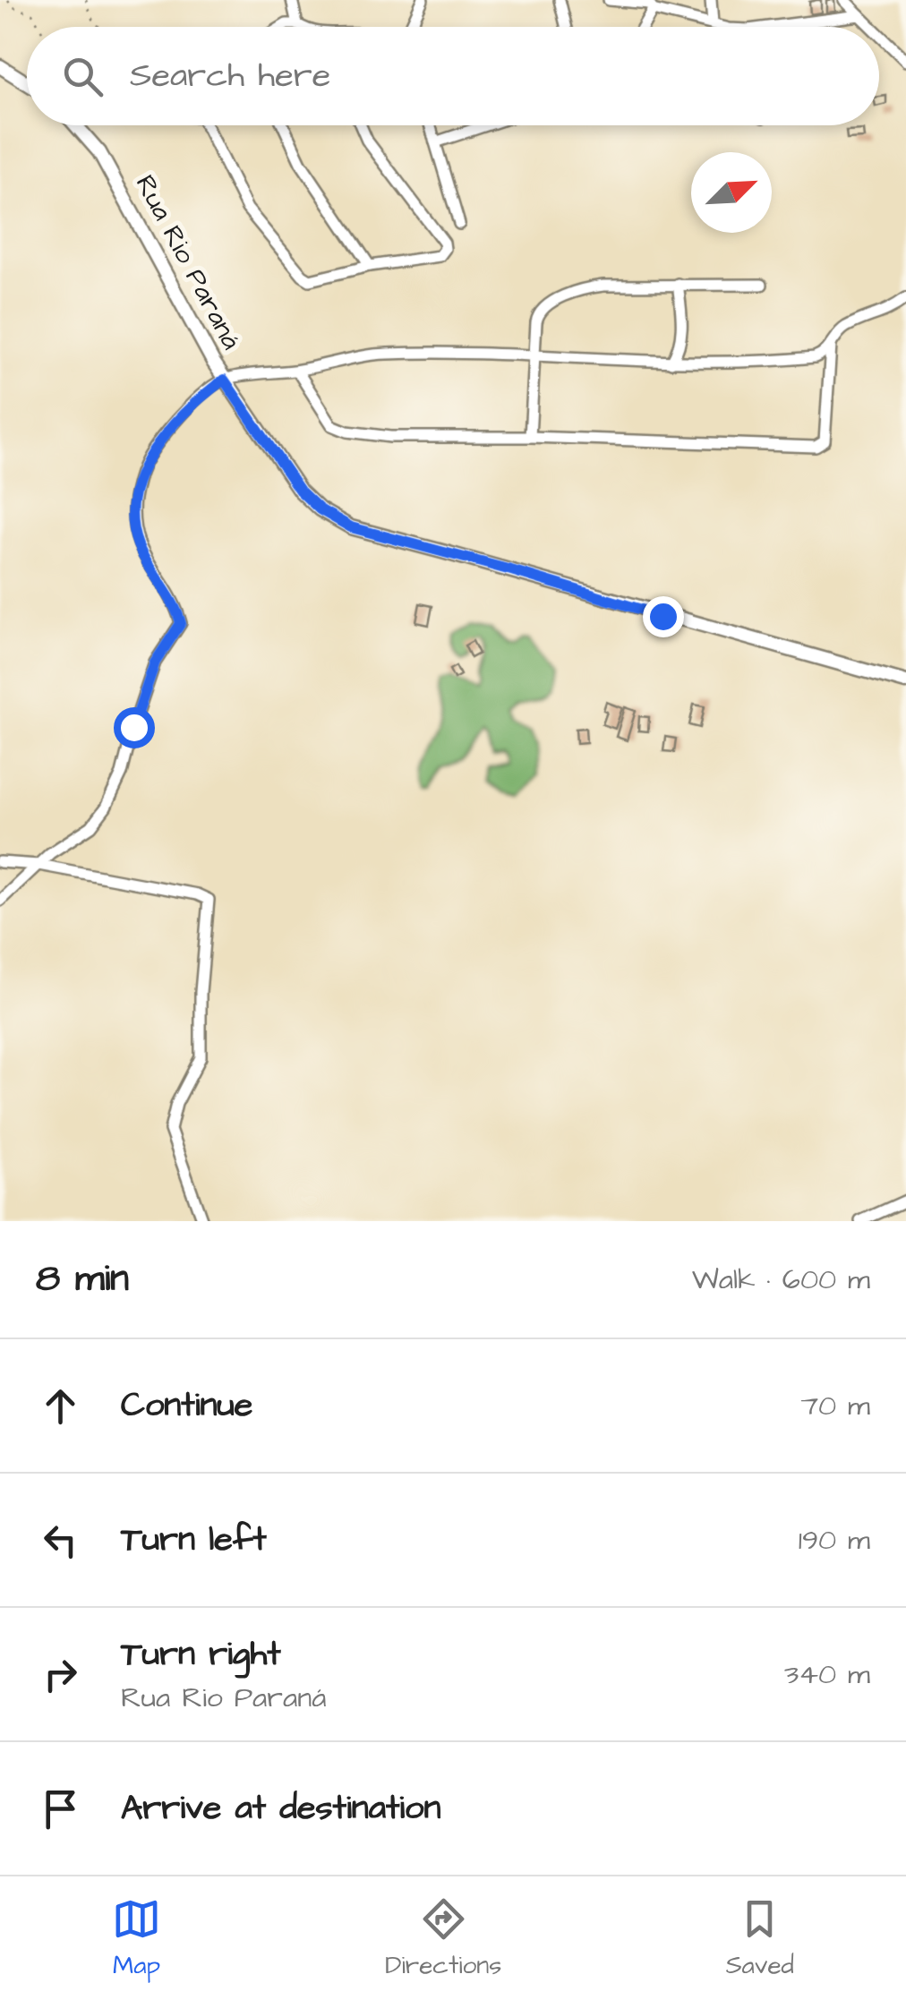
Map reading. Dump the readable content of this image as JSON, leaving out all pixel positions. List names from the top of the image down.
{
  "streets": {
    "street": ["Rua Rio Paraná"]
  },
  "north": "top right",
  "page": {
    "search": "Search here",
    "heading": ["8 min", "Walk · 600 m"],
    "list": [
      ["Continue", "70 m"],
      ["Turn left", "190 m"],
      ["Turn right", "Rua Rio Paraná", "340 m"],
      "Arrive at destination"
    ],
    "nav": ["Map", "Directions", "Saved"]
  }
}
